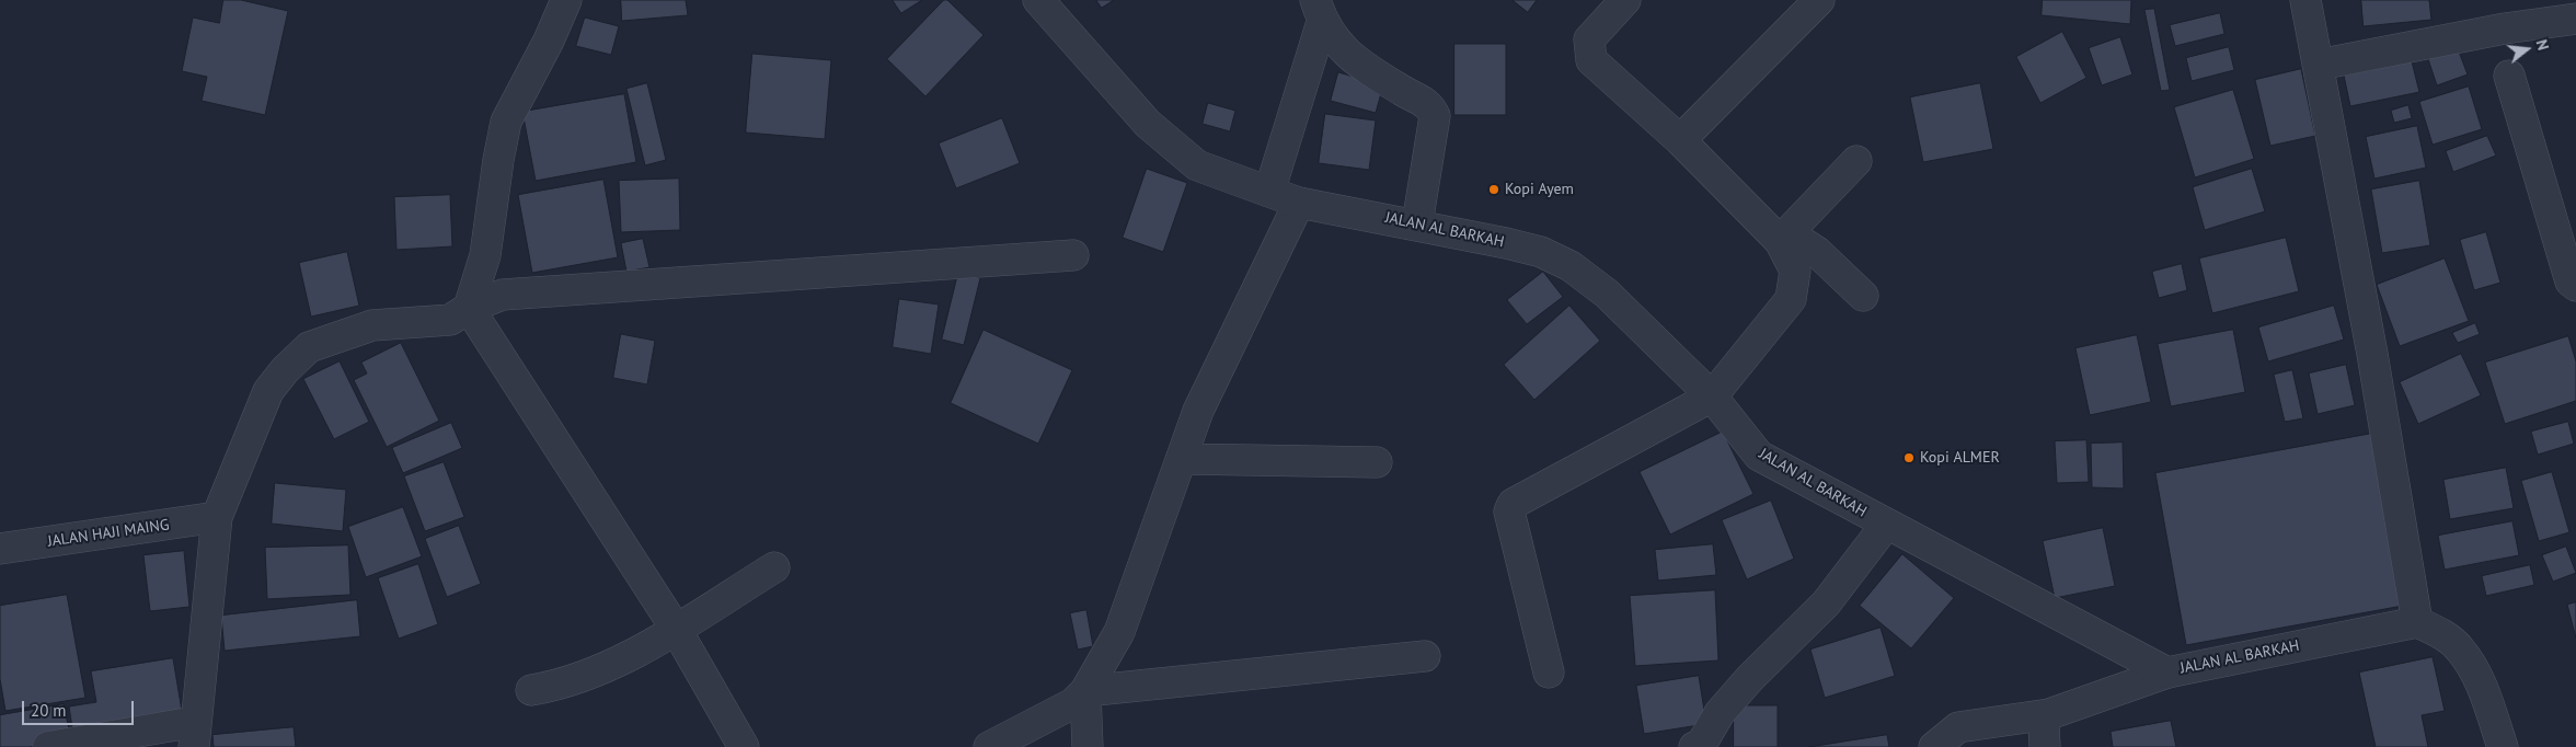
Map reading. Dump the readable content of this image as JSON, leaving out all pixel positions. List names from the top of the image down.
{
  "streets": {
    "street": ["JALAN AL BARKAH", "JALAN HAJI MAING"]
  },
  "places": ["Kopi Ayem", "Kopi ALMER"],
  "scale_bar": "20 m",
  "north": "right"
}
